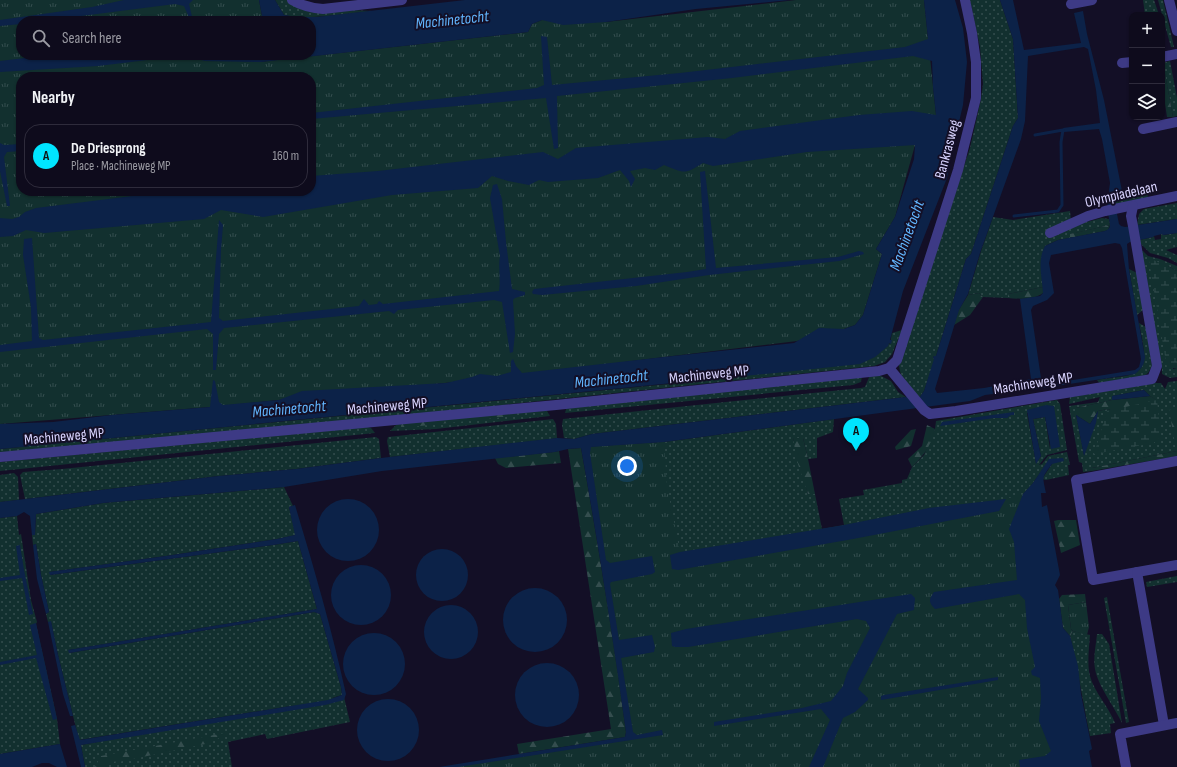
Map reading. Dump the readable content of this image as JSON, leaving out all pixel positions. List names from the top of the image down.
{
  "streets": {
    "street": ["Bankrasweg", "Olympiadelaan", "Machineweg MP"]
  },
  "crossings": [
    ["Bankrasweg", "Machineweg MP"],
    ["Olympiadelaan", "Machineweg MP"]
  ],
  "water": ["Machinetocht"],
  "page": {
    "map_buttons": ["+", "−"],
    "search": "Search here",
    "heading": "Nearby",
    "list": [
      {
        "mark": "A",
        "name": "De Driesprong",
        "note": "Place · Machineweg MP",
        "value": "160 m"
      }
    ],
    "pins": "A"
  }
}
